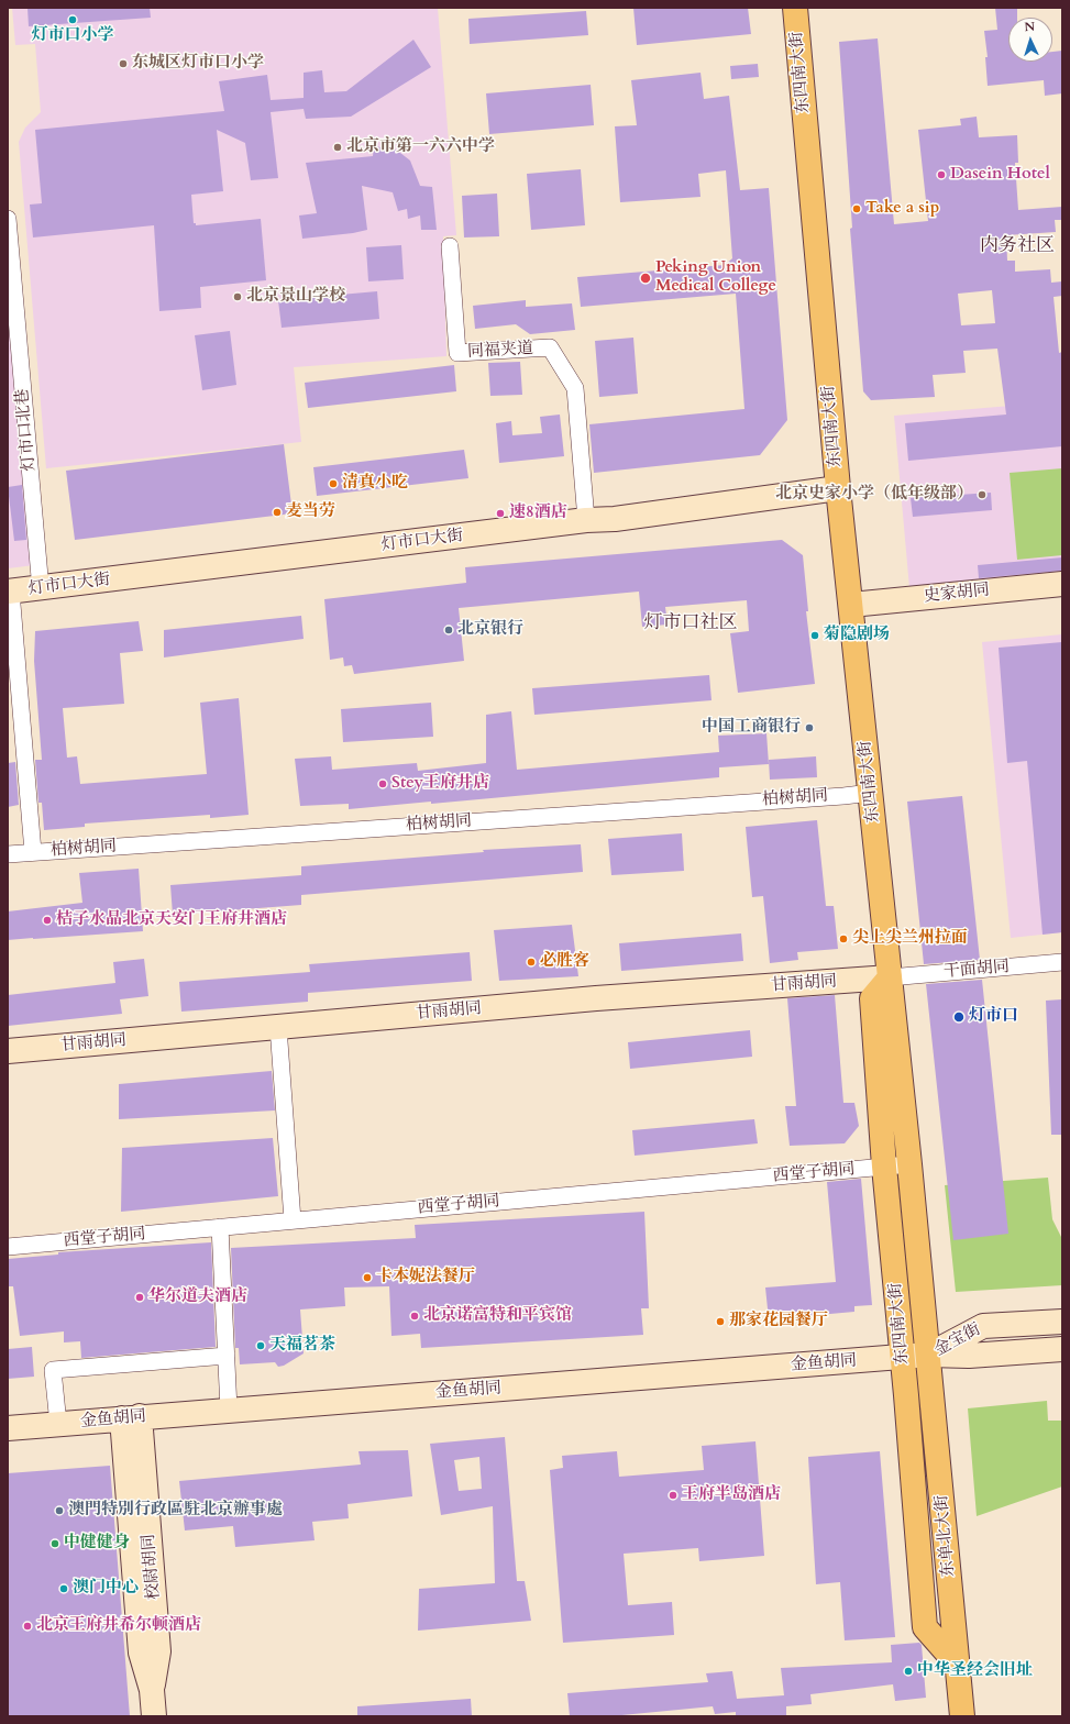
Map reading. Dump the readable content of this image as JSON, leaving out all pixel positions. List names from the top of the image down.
{
  "streets": {
    "main road": ["东四南大街", "东单北大街"],
    "street": [
      "同福夹道",
      "灯市口北巷",
      "灯市口大街",
      "史家胡同",
      "柏树胡同",
      "干面胡同",
      "甘雨胡同",
      "西堂子胡同",
      "金宝街",
      "金鱼胡同",
      "校尉胡同"
    ]
  },
  "crossings": [
    ["东四南大街", "灯市口大街"],
    ["东四南大街", "史家胡同"],
    ["东四南大街", "柏树胡同"],
    ["东四南大街", "干面胡同"],
    ["东四南大街", "甘雨胡同"],
    ["东四南大街", "西堂子胡同"],
    ["东四南大街", "金宝街"],
    ["东四南大街", "金鱼胡同"],
    ["东四南大街", "东单北大街"],
    ["同福夹道", "灯市口大街"],
    ["灯市口北巷", "灯市口大街"],
    ["干面胡同", "甘雨胡同"],
    ["金宝街", "金鱼胡同"],
    ["金宝街", "东单北大街"],
    ["金鱼胡同", "东单北大街"],
    ["金鱼胡同", "校尉胡同"]
  ],
  "districts": ["内务社区", "灯市口社区"],
  "places": [
    "灯市口小学",
    "东城区灯市口小学",
    "北京市第一六六中学",
    "Dasein Hotel",
    "Take a sip",
    "Peking Union Medical College",
    "北京景山学校",
    "清真小吃",
    "北京史家小学（低年级部）",
    "麦当劳",
    "速8酒店",
    "北京银行",
    "菊隐剧场",
    "中国工商银行",
    "Stey王府井店",
    "桔子水晶北京天安门王府井酒店",
    "尖上尖兰州拉面",
    "必胜客",
    "灯市口",
    "卡本妮法餐厅",
    "华尔道夫酒店",
    "北京诺富特和平宾馆",
    "那家花园餐厅",
    "天福茗茶",
    "王府半岛酒店",
    "澳門特別行政區駐北京辦事處",
    "中健健身",
    "澳门中心",
    "北京王府井希尔顿酒店",
    "中华圣经会旧址"
  ],
  "north": "top"
}
